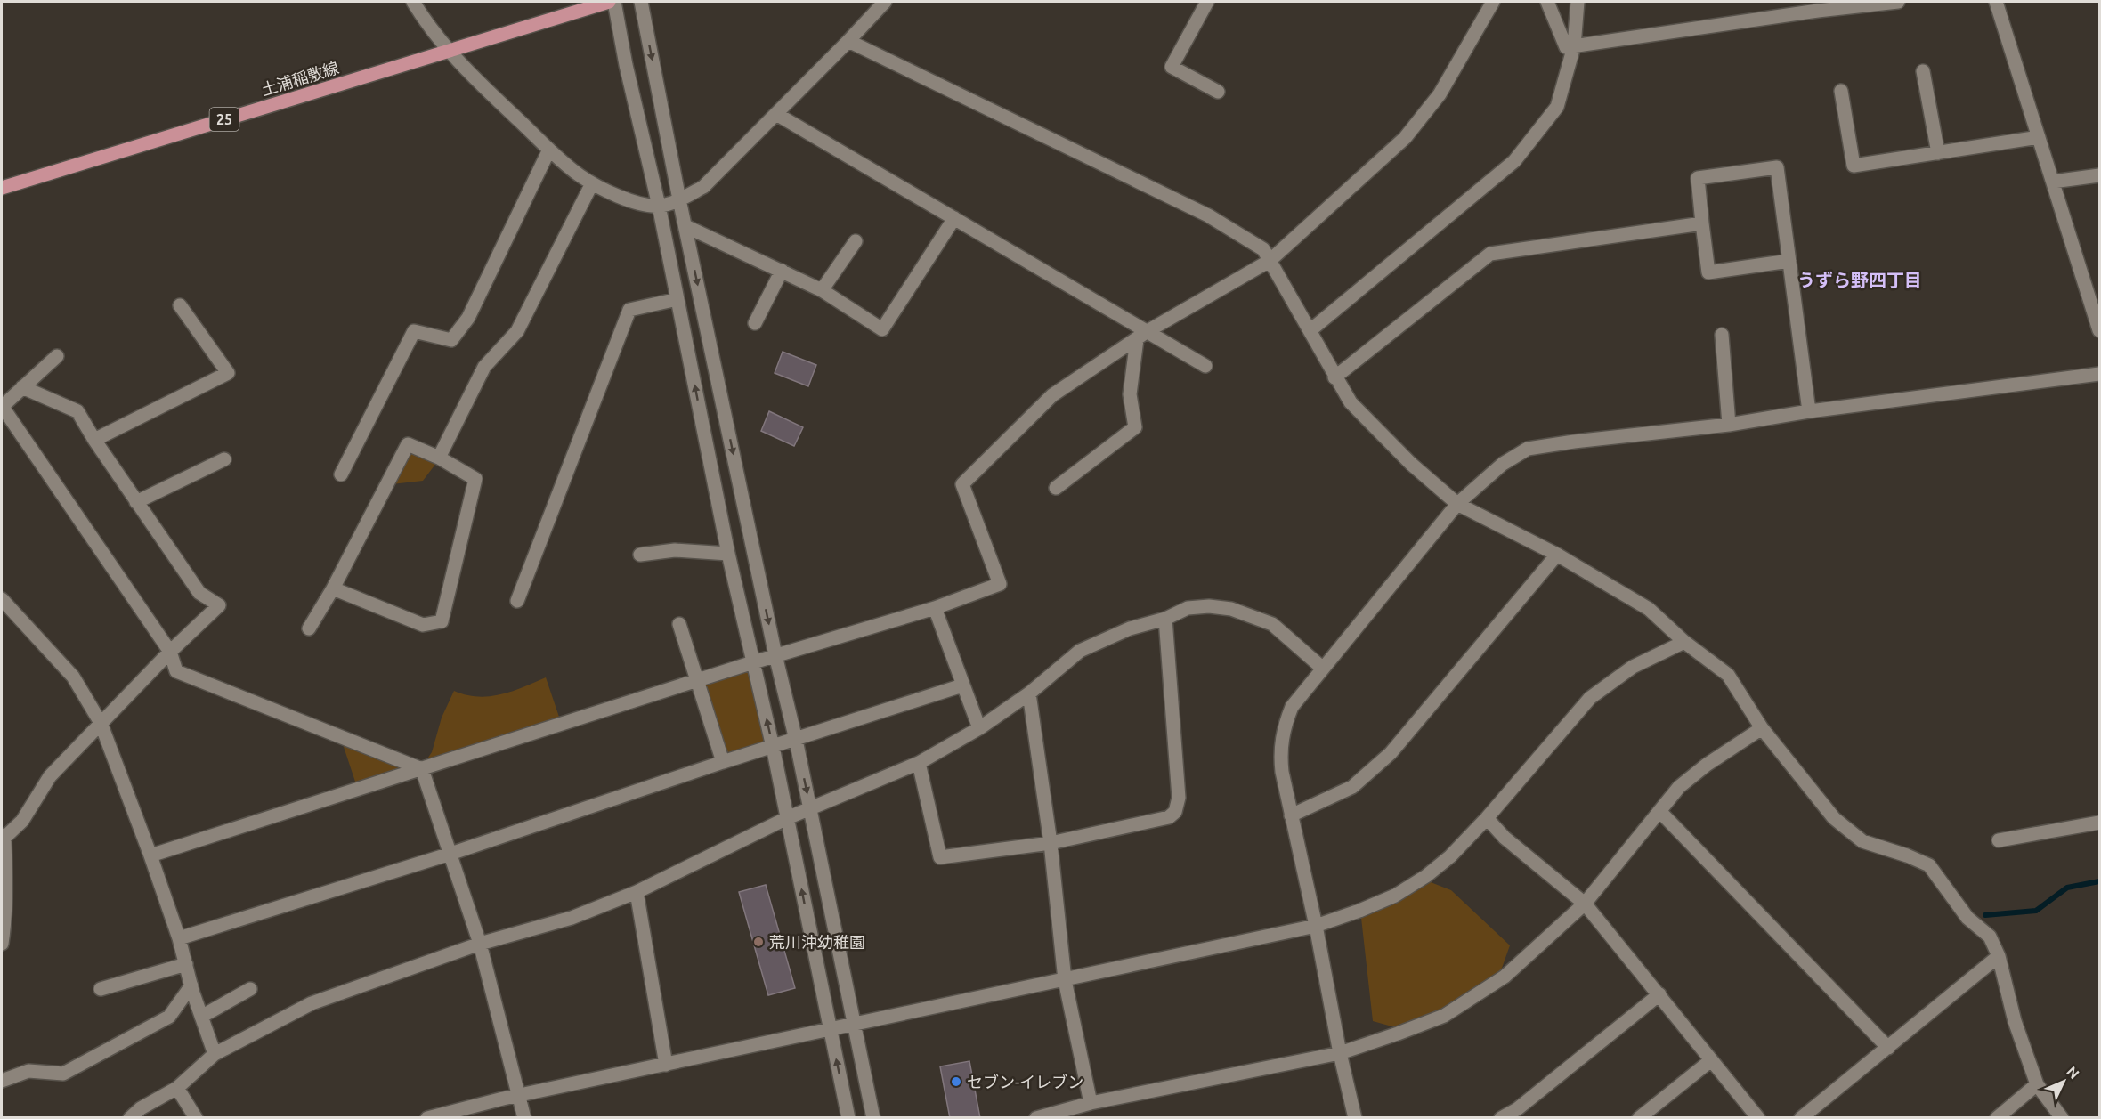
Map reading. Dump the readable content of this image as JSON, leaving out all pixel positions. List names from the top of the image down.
{
  "streets": {
    "main road": ["土浦稲敷線", "25"]
  },
  "districts": ["うずら野四丁目"],
  "places": ["荒川沖幼稚園", "セブン-イレブン"],
  "north": "top right"
}
